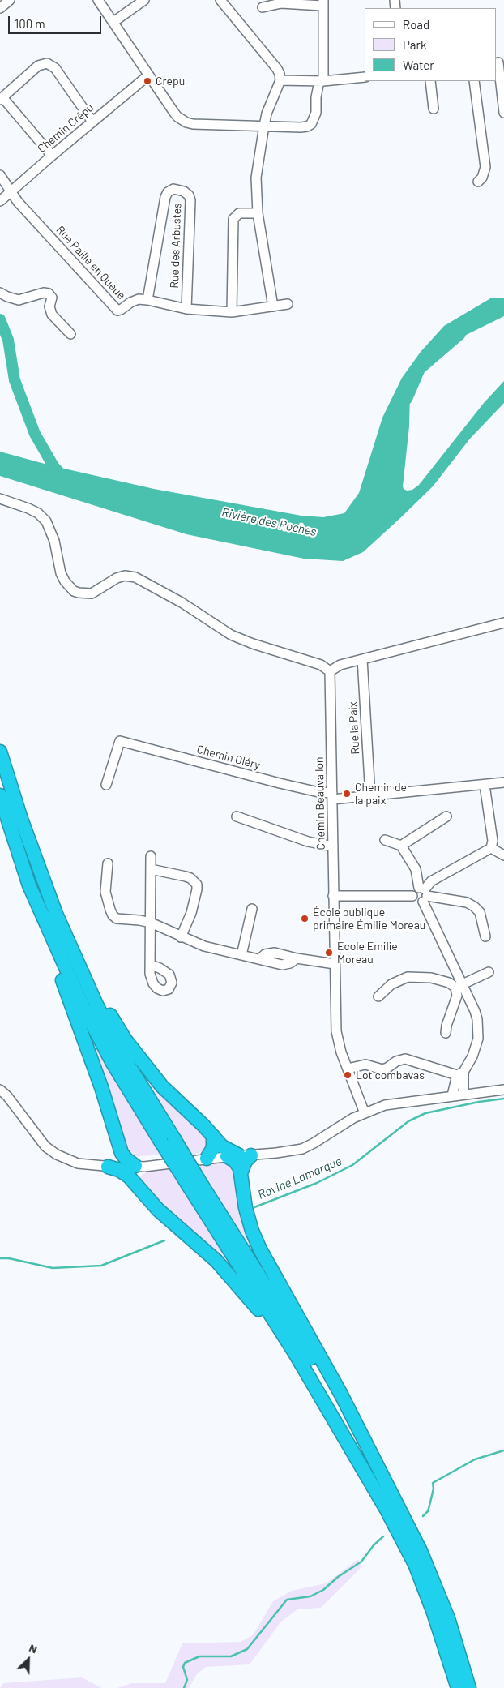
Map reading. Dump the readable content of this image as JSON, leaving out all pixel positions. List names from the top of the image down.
{
  "streets": {
    "street": [
      "Chemin Crêpu",
      "Rue des Arbustes",
      "Rue Paille en Queue",
      "Rue la Paix",
      "Chemin Oléry",
      "Chemin Beauvallon"
    ]
  },
  "crossings": [
    ["Chemin Crêpu", "Rue Paille en Queue"],
    ["Rue des Arbustes", "Rue Paille en Queue"],
    ["Chemin Oléry", "Chemin Beauvallon"]
  ],
  "water": ["Rivière des Roches", "Ravine Lamarque"],
  "places": [
    "Crepu",
    "Chemin de la paix",
    "École publique primaire Émilie Moreau",
    "Ecole Emilie Moreau",
    "Lot combavas"
  ],
  "legend": ["Road", "Park", "Water"],
  "scale_bar": "100 m",
  "north": "top right"
}
